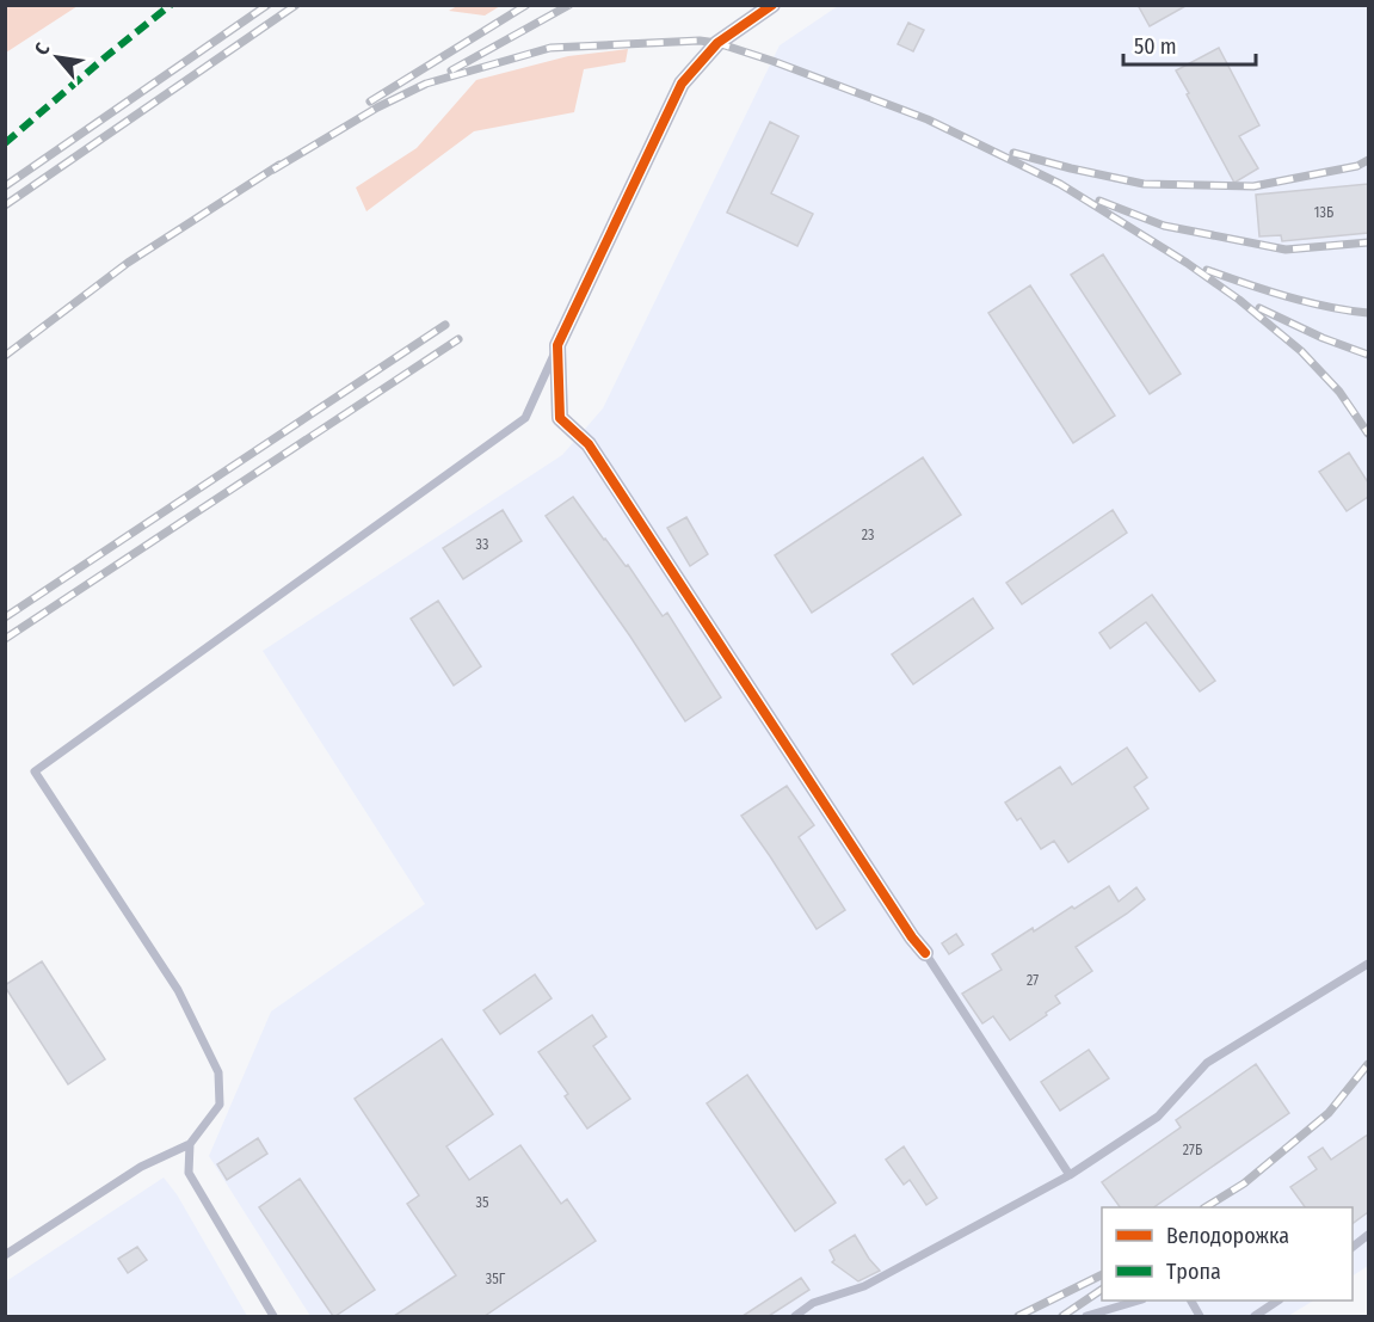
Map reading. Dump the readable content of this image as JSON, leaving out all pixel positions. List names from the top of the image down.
{
  "house_numbers": [
    "13Б",
    "23",
    "33",
    "27",
    "27Б",
    "35",
    "35Г"
  ],
  "legend": ["Велодорожка", "Тропа"],
  "scale_bar": "50 m",
  "north": "top left"
}
